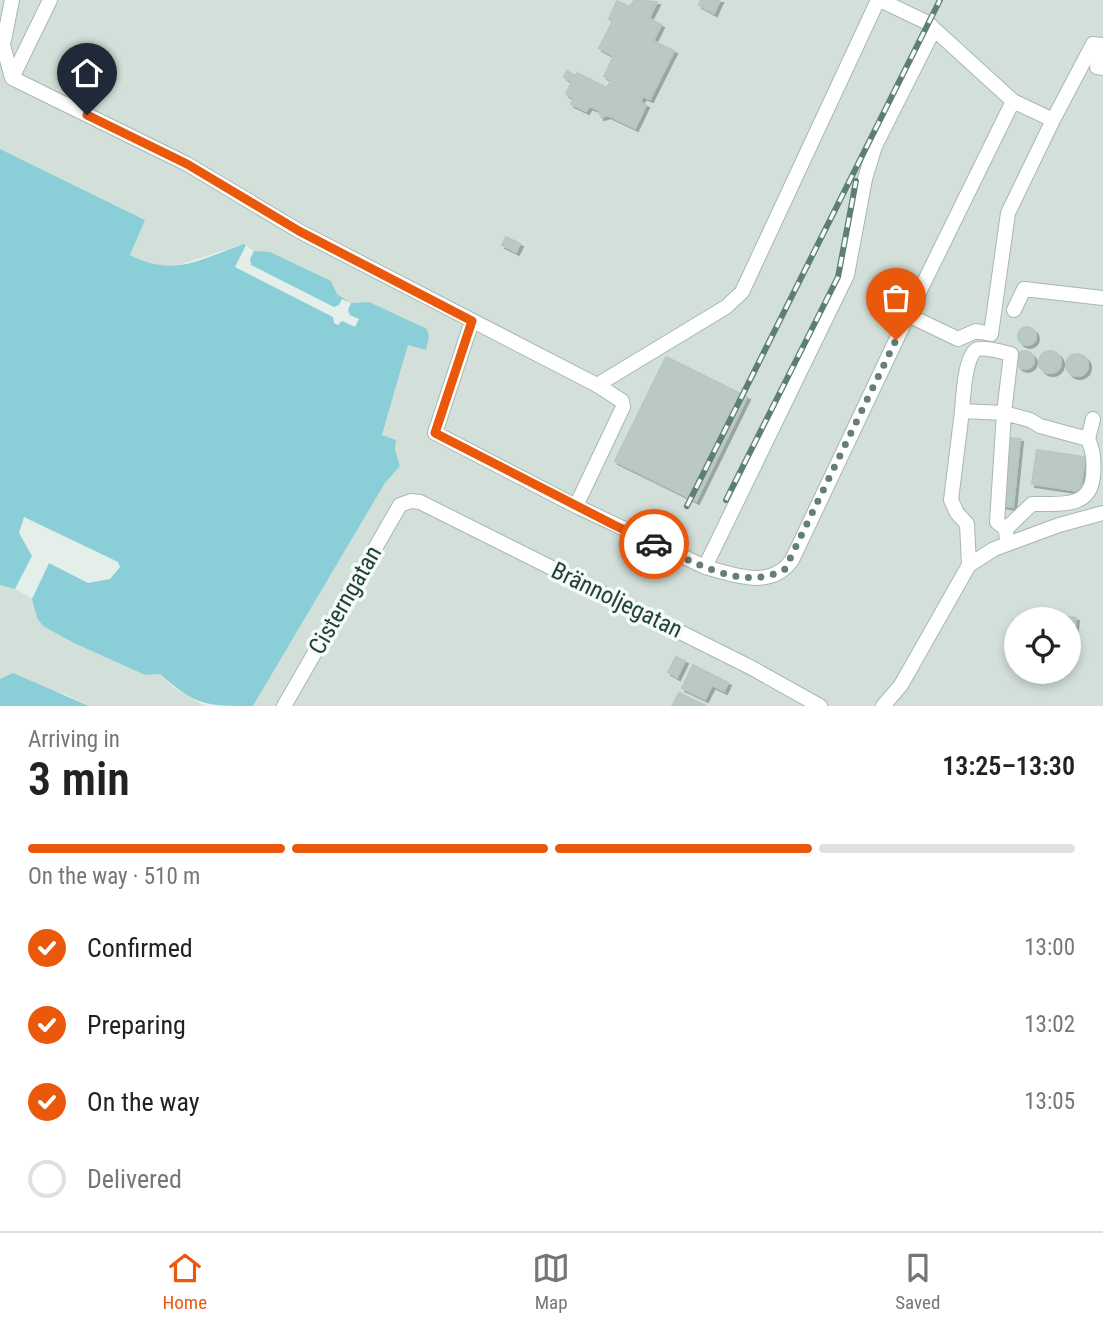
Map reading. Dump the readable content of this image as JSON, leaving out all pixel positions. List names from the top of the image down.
{
  "streets": {
    "lane": ["Cisterngatan", "Brännoljegatan"]
  },
  "crossings": [
    ["Cisterngatan", "Brännoljegatan"]
  ],
  "page": {
    "heading": ["3 min", "Arriving in", "13:25–13:30"],
    "bar": "On the way · 510 m",
    "list": [
      ["Confirmed", "13:00"],
      ["Preparing", "13:02"],
      ["On the way", "13:05"],
      "Delivered"
    ],
    "tabs": ["Home", "Map", "Saved"]
  }
}
